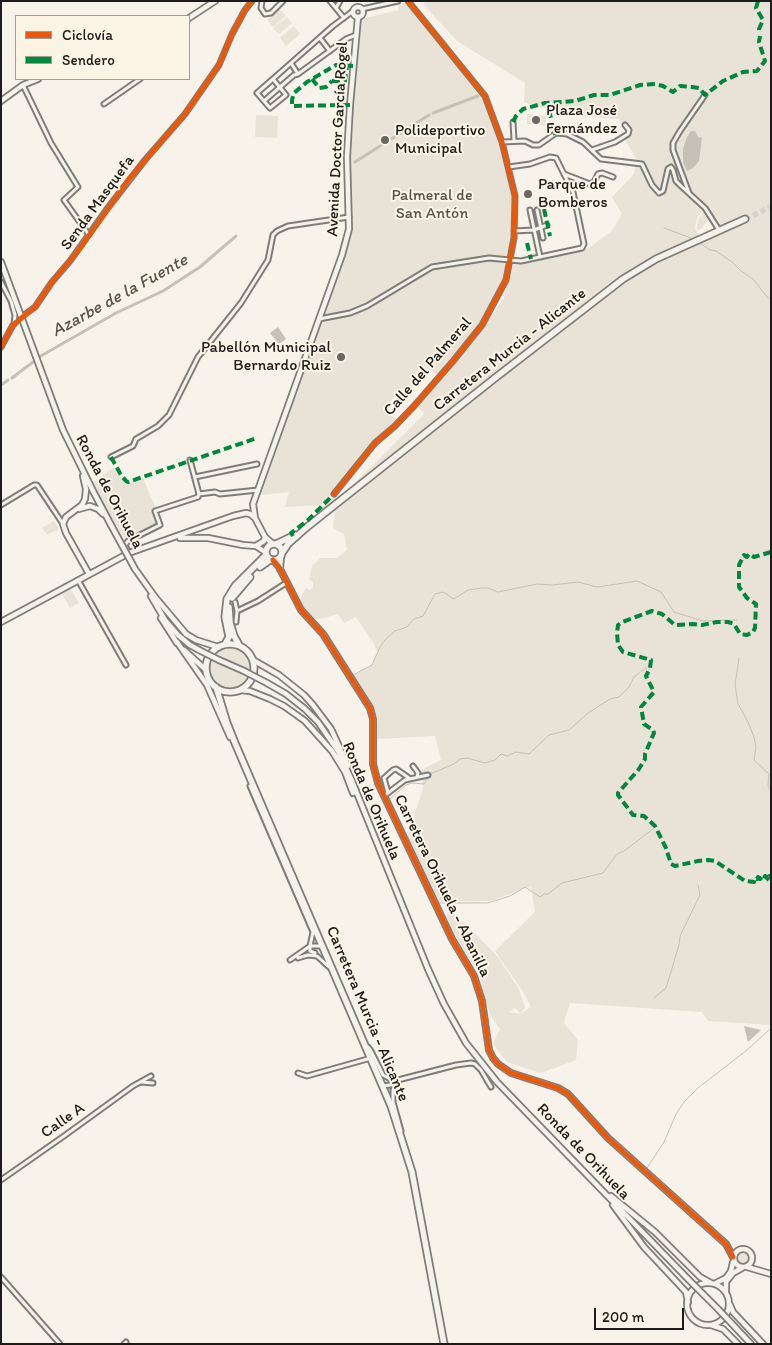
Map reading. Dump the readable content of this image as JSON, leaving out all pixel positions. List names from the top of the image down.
{
  "streets": {
    "highway": ["Carretera Murcia - Alicante"],
    "main road": ["Avenida Doctor García Rogel", "Ronda de Orihuela", "Carretera Orihuela - Abanilla"],
    "street": ["Senda Masquefa", "Calle del Palmeral", "Calle A"]
  },
  "crossings": [
    ["Avenida Doctor García Rogel", "Carretera Murcia - Alicante"],
    ["Carretera Murcia - Alicante", "Carretera Orihuela - Abanilla"]
  ],
  "water": ["Azarbe de la Fuente"],
  "parks": ["Palmeral de San Antón"],
  "places": [
    "Plaza José Fernández",
    "Polideportivo Municipal",
    "Parque de Bomberos",
    "Pabellón Municipal Bernardo Ruiz"
  ],
  "legend": ["Ciclovía", "Sendero"],
  "scale_bar": "200 m"
}
